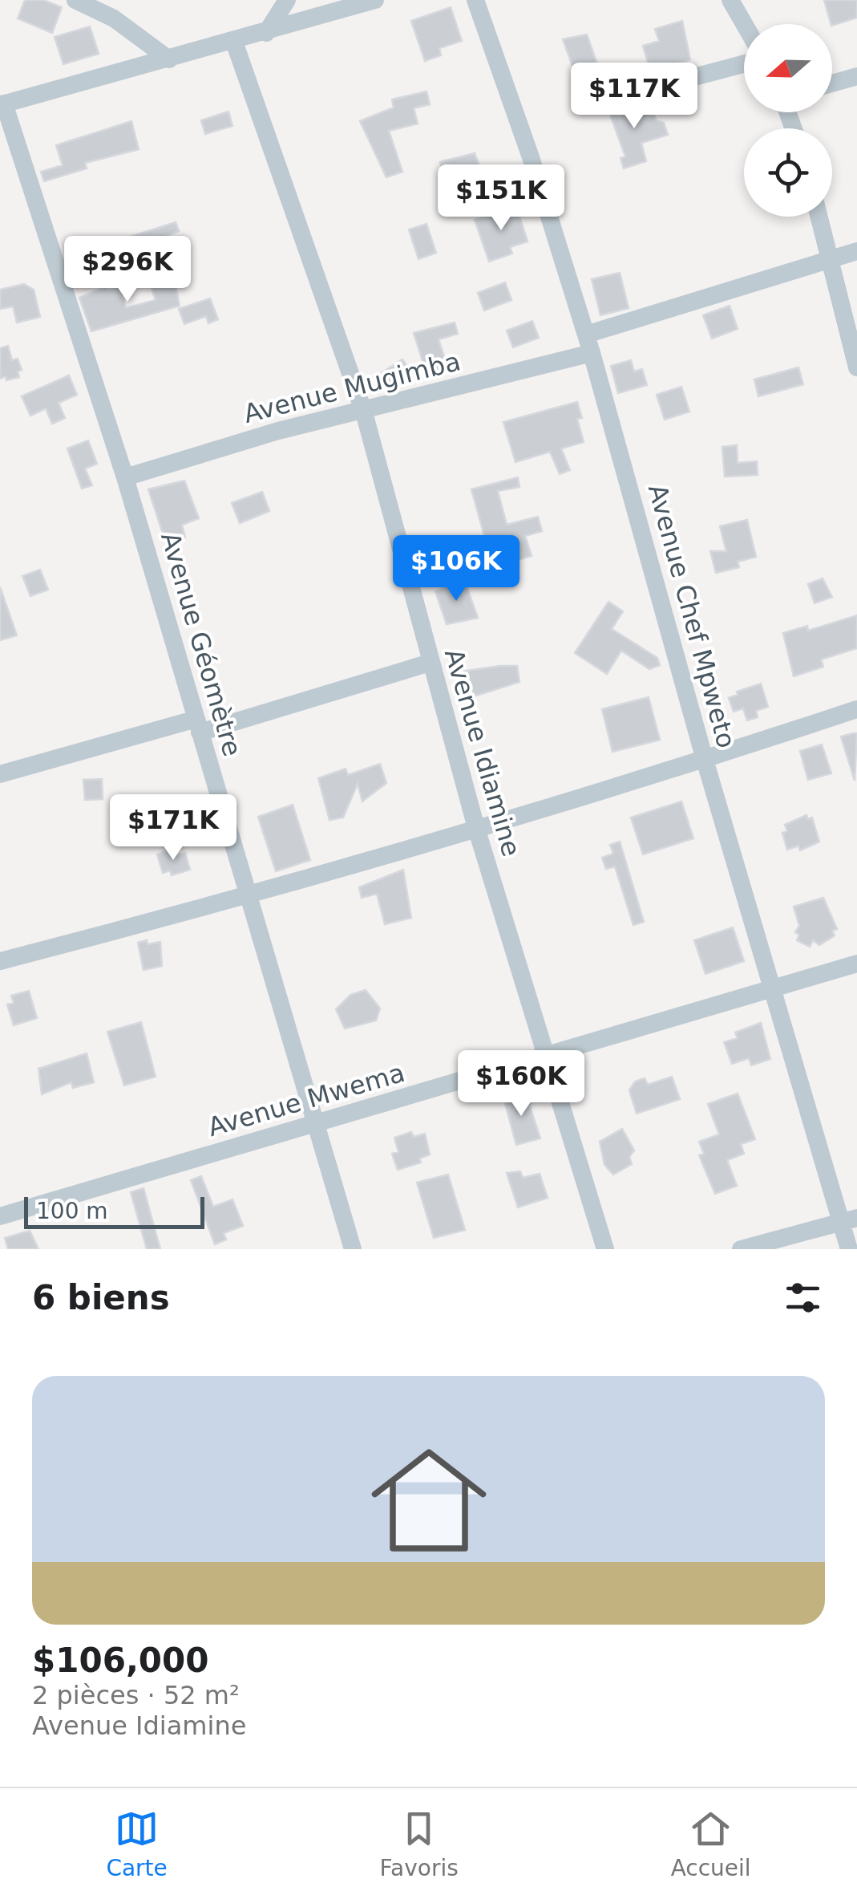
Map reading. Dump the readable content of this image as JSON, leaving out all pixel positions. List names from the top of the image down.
{
  "streets": {
    "street": [
      "Avenue Mugimba",
      "Avenue Chef Mpweto",
      "Avenue Géomètre",
      "Avenue Idiamine",
      "Avenue Mwema"
    ]
  },
  "crossings": [
    ["Avenue Mugimba", "Avenue Chef Mpweto"],
    ["Avenue Mugimba", "Avenue Géomètre"],
    ["Avenue Mugimba", "Avenue Idiamine"],
    ["Avenue Chef Mpweto", "Avenue Mwema"],
    ["Avenue Géomètre", "Avenue Mwema"],
    ["Avenue Idiamine", "Avenue Mwema"]
  ],
  "scale_bar": "100 m",
  "north": "left",
  "page": {
    "price": [
      "$117K",
      "$151K",
      "$296K",
      "$106K",
      "$171K",
      "$160K"
    ],
    "scale": "100 m",
    "heading": "6 biens",
    "list": [
      {
        "name": "$106,000",
        "note": "2 pièces · 52 m² · Avenue Idiamine"
      }
    ],
    "tabs": ["Carte", "Favoris", "Accueil"]
  }
}
